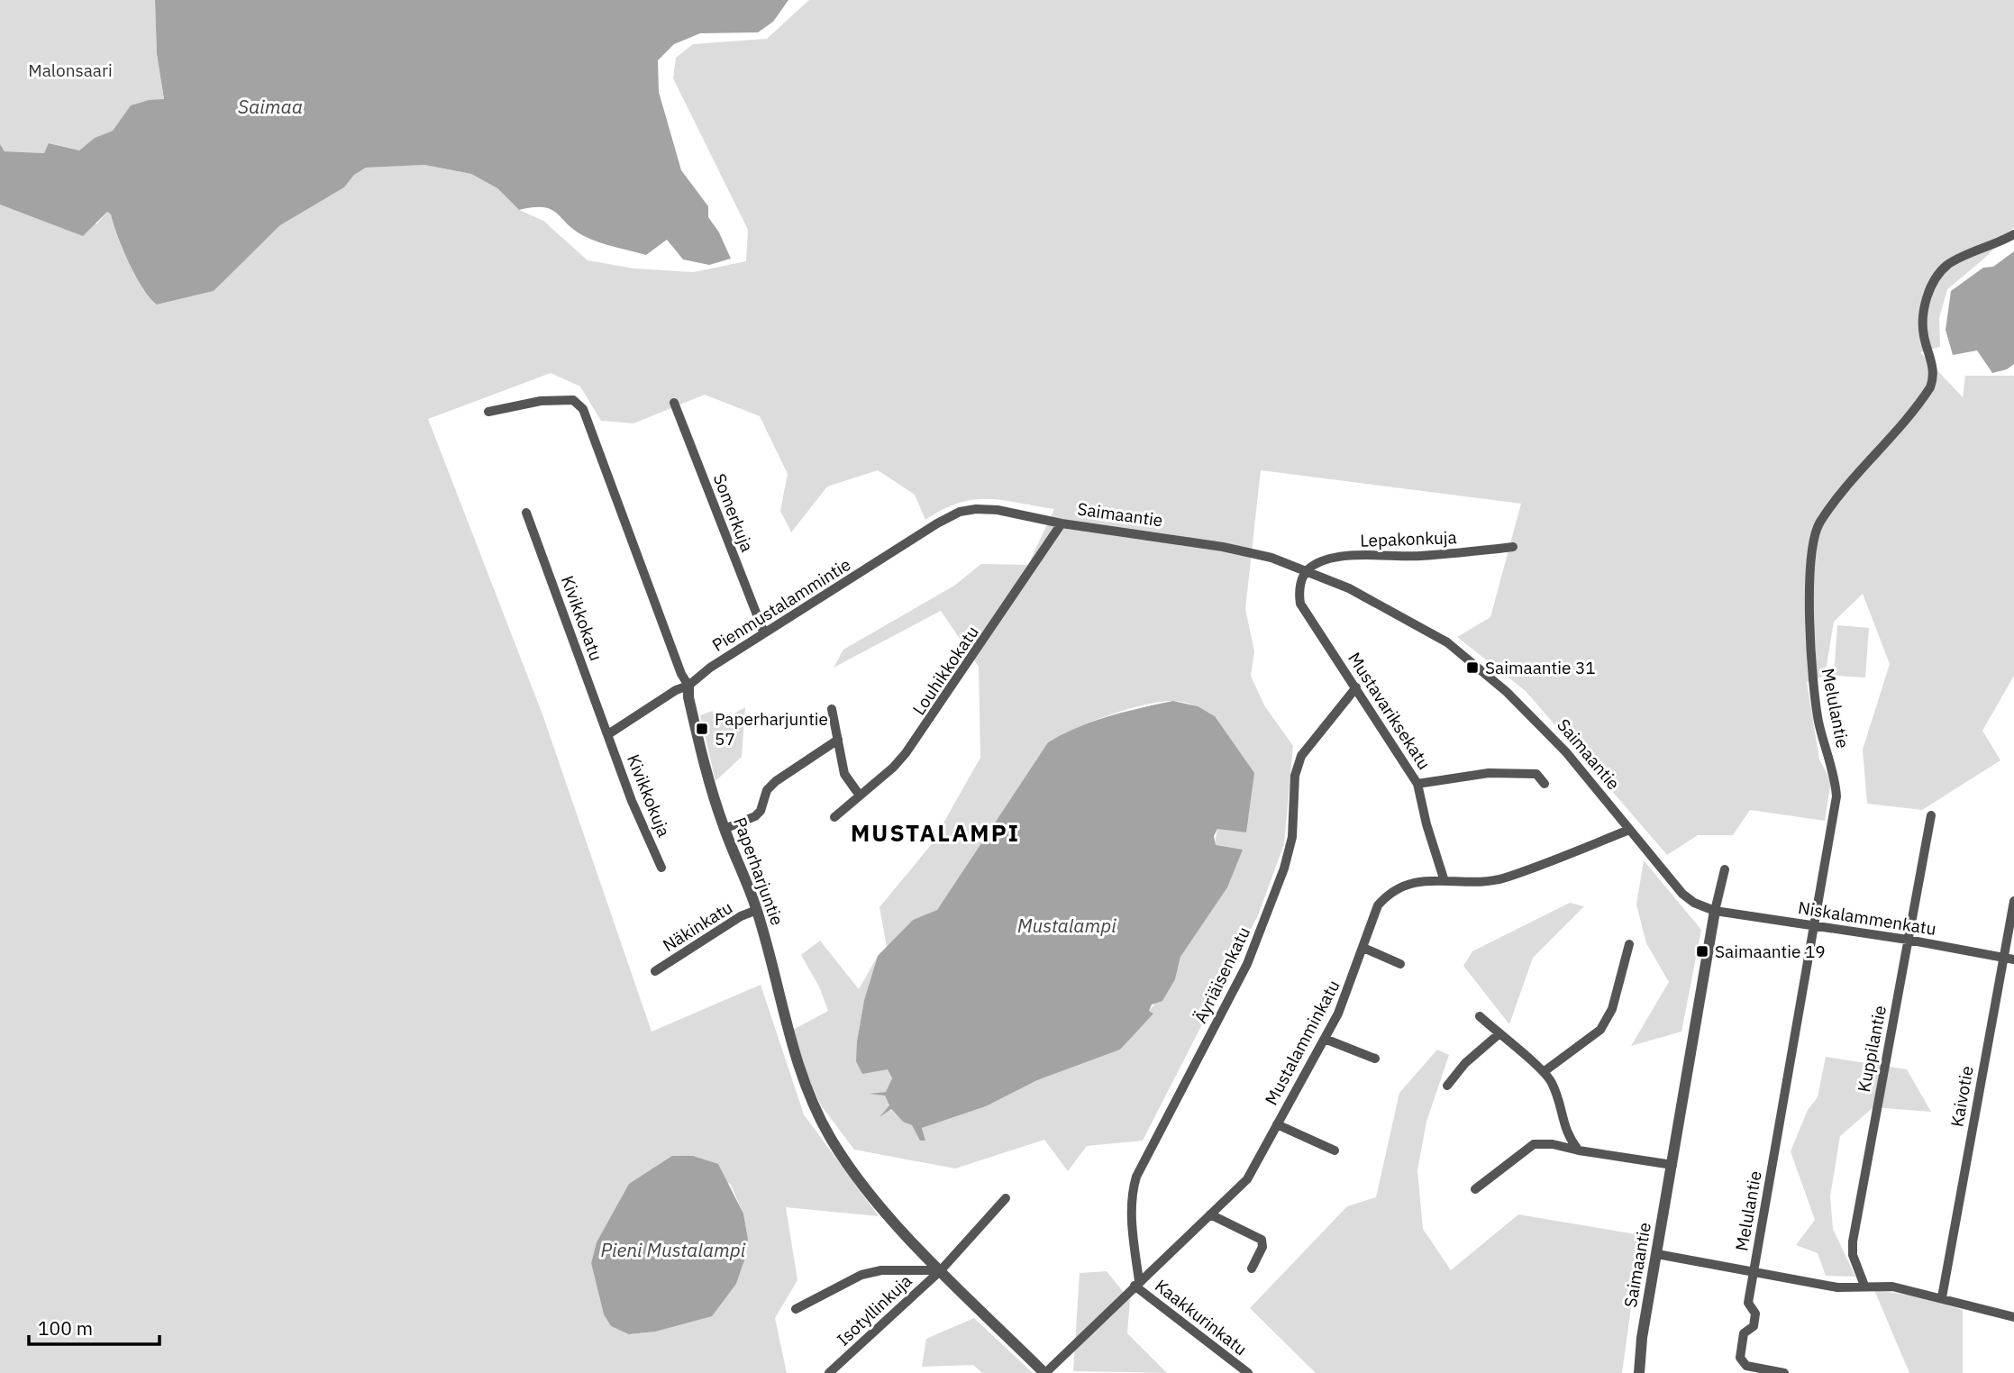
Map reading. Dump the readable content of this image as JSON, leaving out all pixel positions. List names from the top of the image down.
{
  "streets": {
    "street": [
      "Somerkuja",
      "Saimaantie",
      "Lepakonkuja",
      "Pienmustalammintie",
      "Kivikkokatu",
      "Louhikkokatu",
      "Melulantie",
      "Mustavariksekatu",
      "Kivikkokuja",
      "Paperharjuntie",
      "Niskalammenkatu",
      "Näkinkatu",
      "Äyriäisenkatu",
      "Mustalamminkatu",
      "Kuppilantie",
      "Kaivotie",
      "Isotyllinkuja",
      "Kaakkurinkatu"
    ]
  },
  "crossings": [
    ["Somerkuja", "Pienmustalammintie"],
    ["Saimaantie", "Lepakonkuja"],
    ["Saimaantie", "Pienmustalammintie"],
    ["Saimaantie", "Louhikkokatu"],
    ["Saimaantie", "Mustavariksekatu"],
    ["Saimaantie", "Niskalammenkatu"],
    ["Saimaantie", "Mustalamminkatu"],
    ["Lepakonkuja", "Mustavariksekatu"],
    ["Pienmustalammintie", "Kivikkokatu"],
    ["Pienmustalammintie", "Kivikkokuja"],
    ["Pienmustalammintie", "Paperharjuntie"],
    ["Kivikkokatu", "Kivikkokuja"],
    ["Melulantie", "Niskalammenkatu"],
    ["Mustavariksekatu", "Äyriäisenkatu"],
    ["Mustavariksekatu", "Mustalamminkatu"],
    ["Paperharjuntie", "Näkinkatu"],
    ["Paperharjuntie", "Mustalamminkatu"],
    ["Paperharjuntie", "Isotyllinkuja"],
    ["Niskalammenkatu", "Kuppilantie"],
    ["Niskalammenkatu", "Kaivotie"],
    ["Äyriäisenkatu", "Mustalamminkatu"],
    ["Äyriäisenkatu", "Kaakkurinkatu"],
    ["Mustalamminkatu", "Kaakkurinkatu"]
  ],
  "districts": ["MUSTALAMPI"],
  "water": ["Saimaa", "Mustalampi", "Pieni Mustalampi"],
  "parks": ["Malonsaari"],
  "places": {
    "transit": ["Saimaantie 31", "Paperharjuntie 57", "Saimaantie 19"]
  },
  "scale_bar": "100 m"
}
